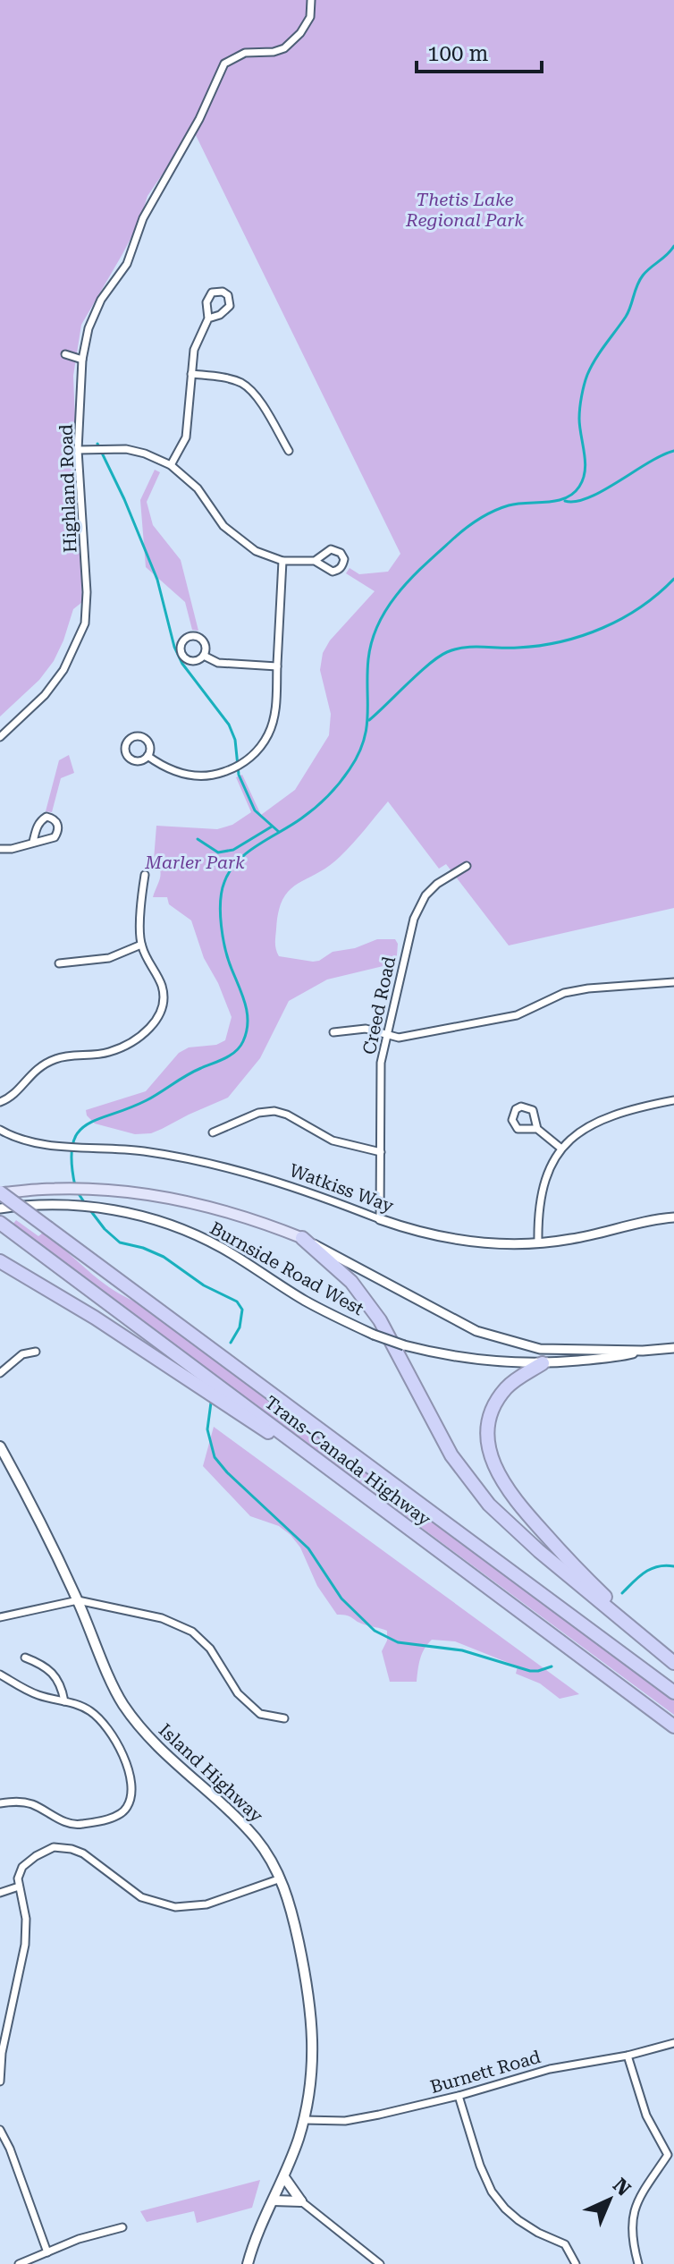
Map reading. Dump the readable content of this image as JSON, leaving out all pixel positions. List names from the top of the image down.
{
  "streets": {
    "highway": ["Trans-Canada Highway"],
    "main road": ["Burnside Road West", "Island Highway"],
    "street": [
      "Highland Road",
      "Creed Road",
      "Watkiss Way",
      "Burnett Road"
    ]
  },
  "crossings": [
    ["Creed Road", "Watkiss Way"],
    ["Burnside Road West", "Trans-Canada Highway"],
    ["Island Highway", "Burnett Road"]
  ],
  "parks": ["Thetis Lake Regional Park", "Marler Park"],
  "scale_bar": "100 m",
  "north": "top right"
}
